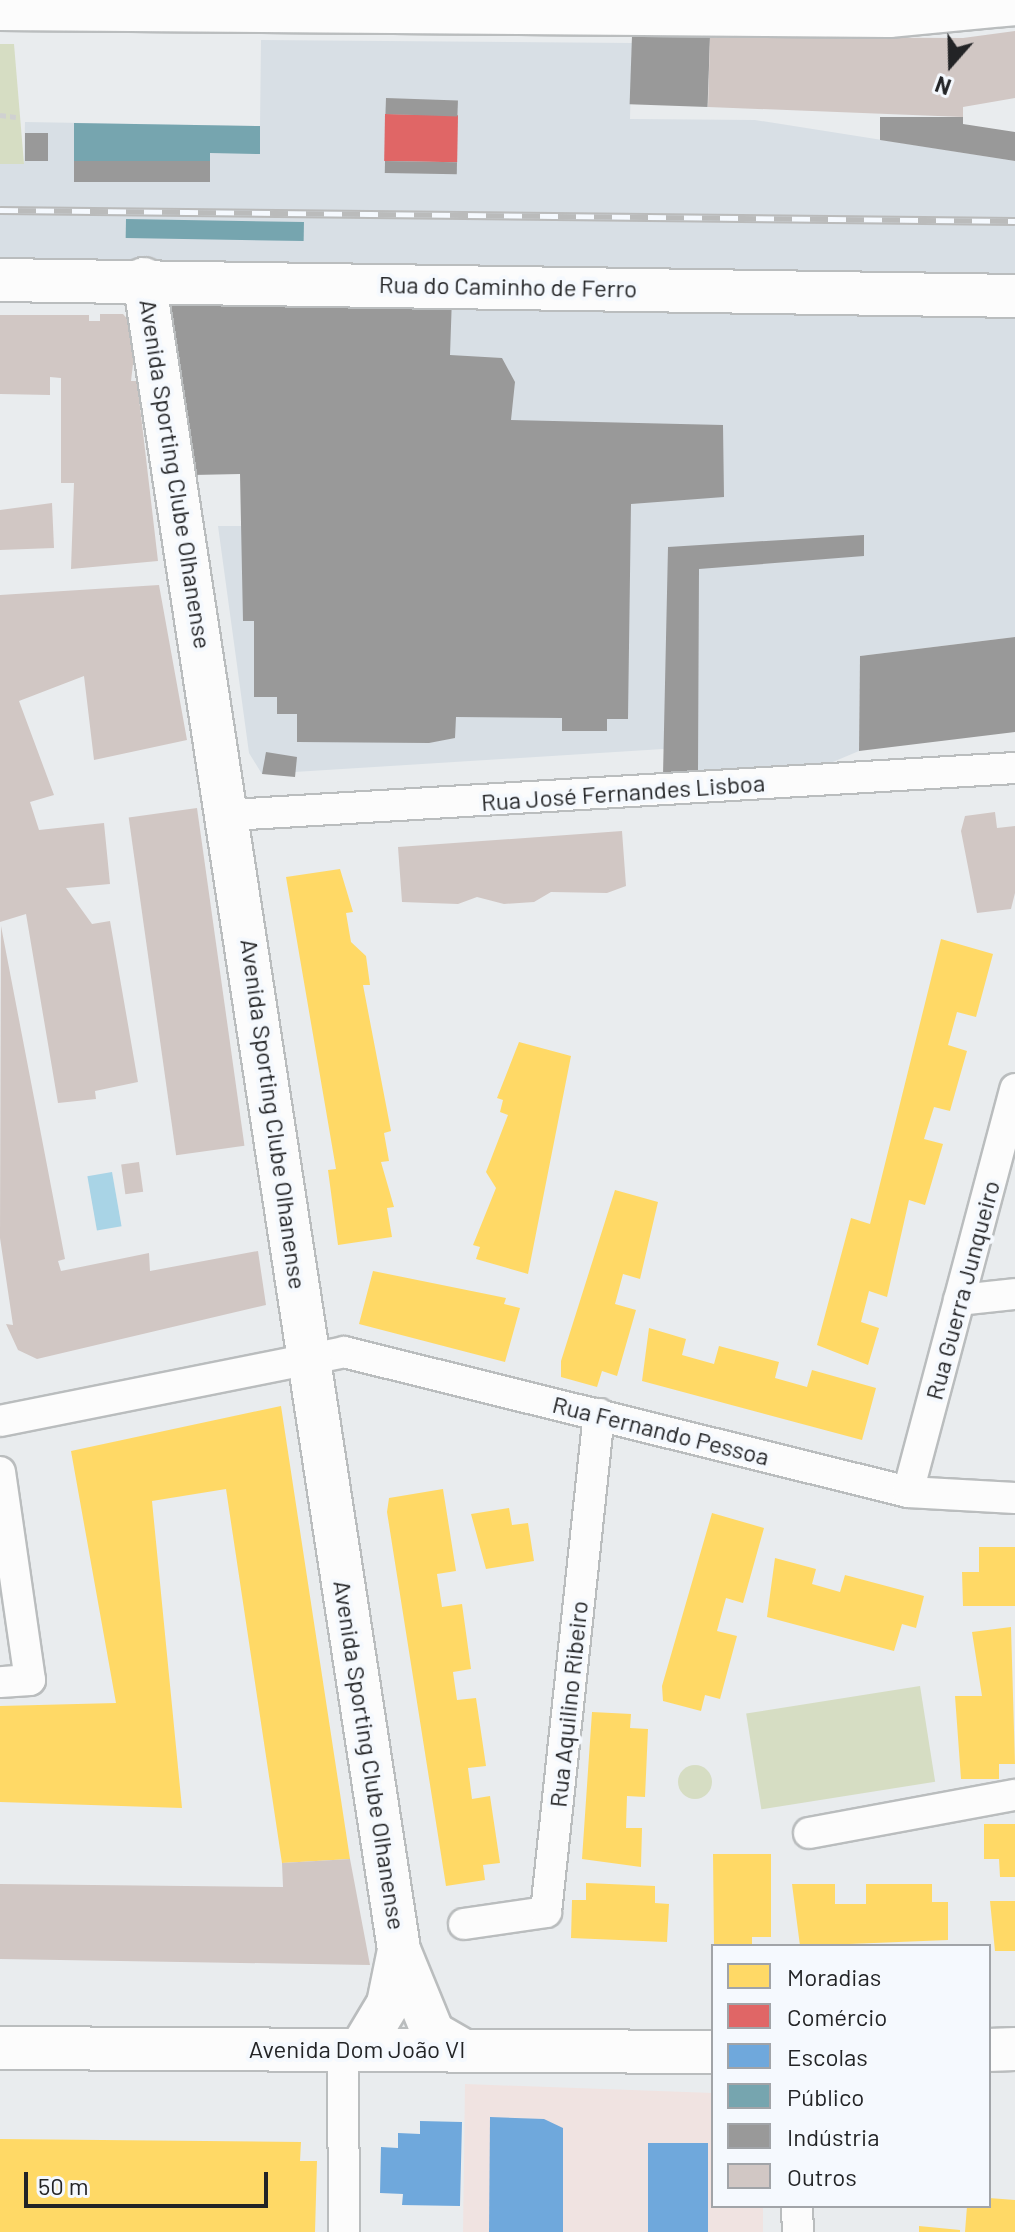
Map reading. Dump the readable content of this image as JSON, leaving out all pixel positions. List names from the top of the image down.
{
  "streets": {
    "street": [
      "Rua do Caminho de Ferro",
      "Avenida Sporting Clube Olhanense",
      "Rua José Fernandes Lisboa",
      "Rua Guerra Junqueiro",
      "Rua Fernando Pessoa",
      "Rua Aquilino Ribeiro",
      "Avenida Dom João VI"
    ]
  },
  "crossings": [
    ["Rua do Caminho de Ferro", "Avenida Sporting Clube Olhanense"],
    ["Avenida Sporting Clube Olhanense", "Rua José Fernandes Lisboa"],
    ["Avenida Sporting Clube Olhanense", "Rua Fernando Pessoa"],
    ["Avenida Sporting Clube Olhanense", "Avenida Dom João VI"],
    ["Rua Guerra Junqueiro", "Rua Fernando Pessoa"],
    ["Rua Fernando Pessoa", "Rua Aquilino Ribeiro"]
  ],
  "legend": [
    "Moradias",
    "Comércio",
    "Escolas",
    "Público",
    "Indústria",
    "Outros"
  ],
  "scale_bar": "50 m",
  "north": "bottom"
}
